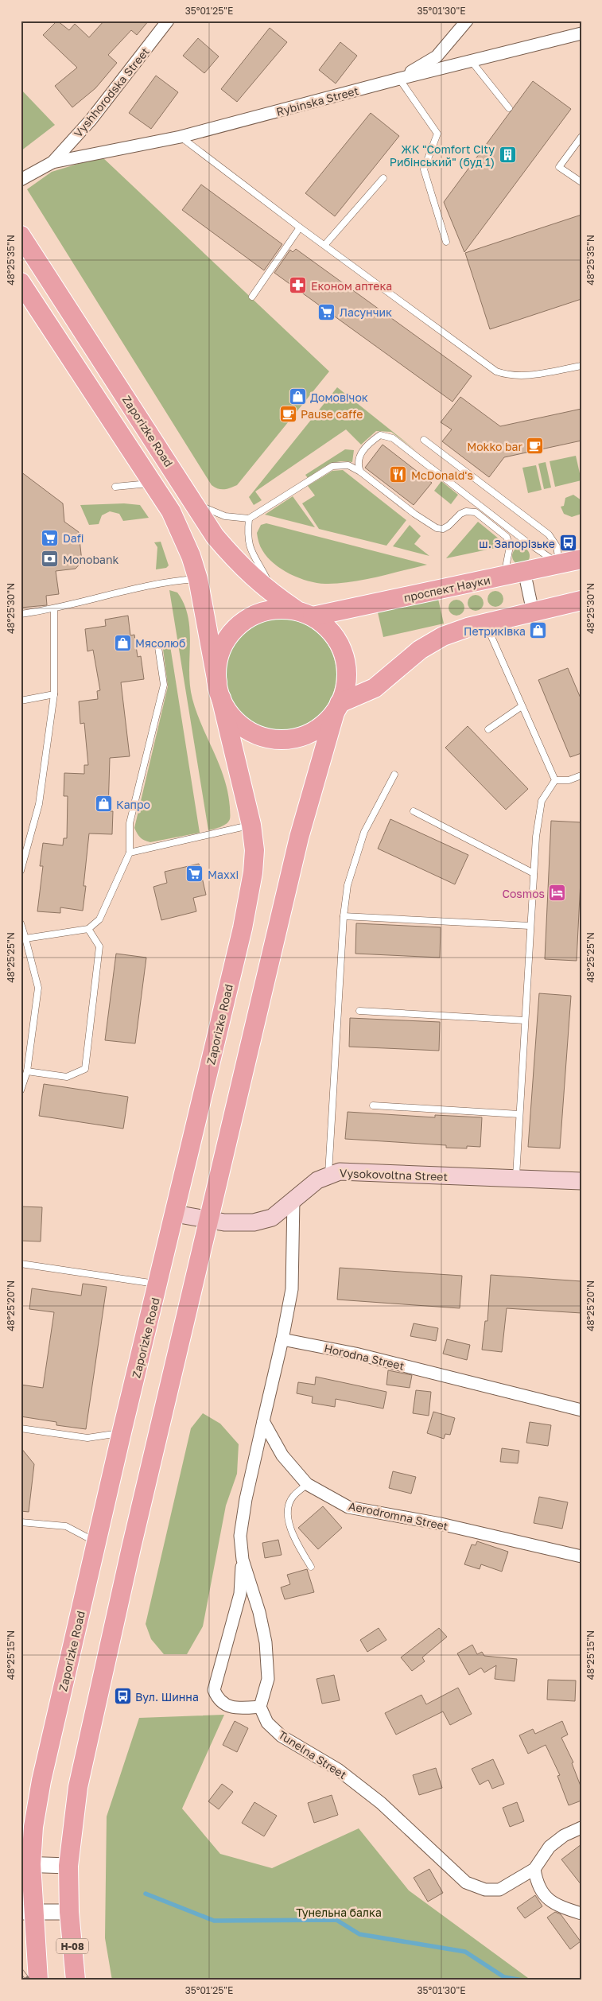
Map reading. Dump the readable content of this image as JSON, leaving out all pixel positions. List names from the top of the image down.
{
  "streets": {
    "main road": [
      "Zaporizke Road",
      "проспект Науки",
      "Vysokovoltna Street",
      "Н-08"
    ],
    "street": [
      "Vyshhorodska Street",
      "Rybinska Street",
      "Horodna Street",
      "Aerodromna Street",
      "Tunelna Street"
    ]
  },
  "crossings": [
    ["Vyshhorodska Street", "Rybinska Street"],
    ["Zaporizke Road", "проспект Науки"],
    ["Zaporizke Road", "Vysokovoltna Street"]
  ],
  "parks": ["Тунельна балка"],
  "places": {
    "building": ["ЖК \"Comfort City Рибінський\" (буд 1)"],
    "pharmacy": ["Економ аптека"],
    "supermarket": ["Ласунчик", "Dafi", "Maxxi"],
    "shop": [
      "Домовічок",
      "Петриківка",
      "Мясолюб",
      "Капро"
    ],
    "cafe": ["Pause caffe", "Mokko bar"],
    "restaurant": ["McDonald's"],
    "bus stop": ["ш. Запорізьке", "Вул. Шинна"],
    "bank": ["Monobank"],
    "hotel": ["Cosmos"]
  },
  "coordinates": [
    "35°01'25\"E",
    "35°01'30\"E",
    "48°25'35\"N",
    "48°25'30\"N",
    "48°25'25\"N",
    "48°25'20\"N",
    "48°25'15\"N"
  ]
}
